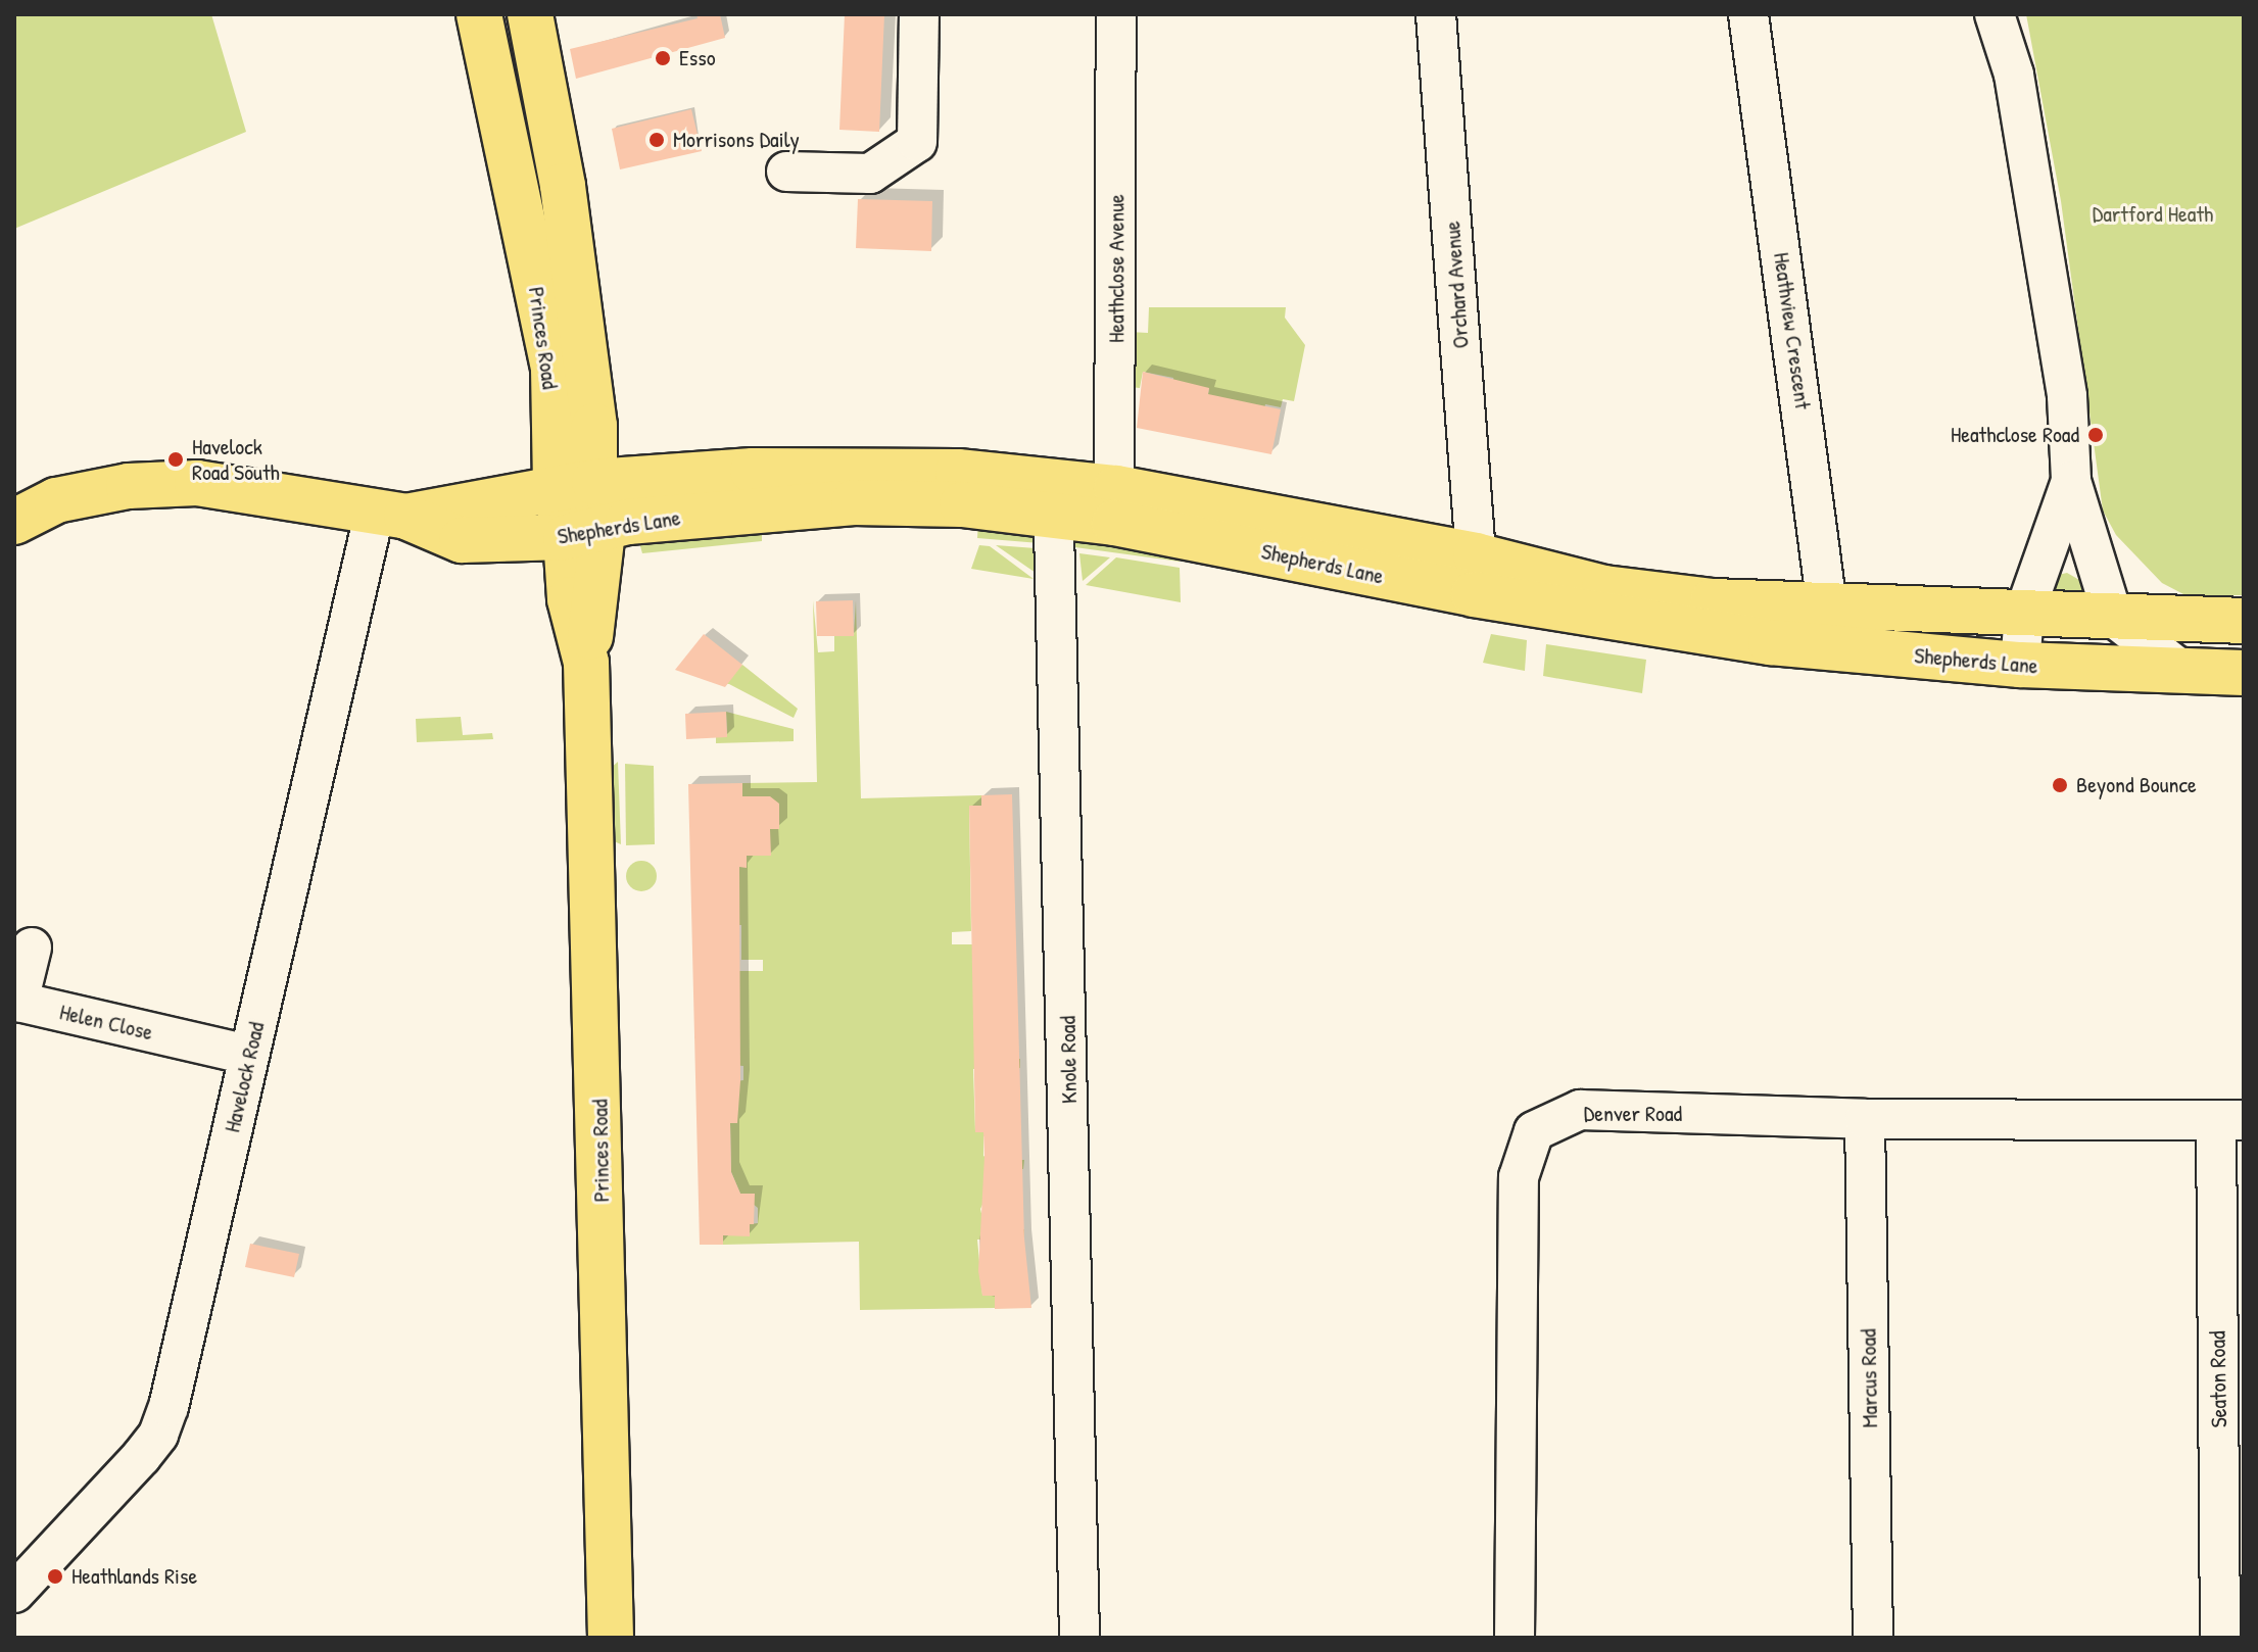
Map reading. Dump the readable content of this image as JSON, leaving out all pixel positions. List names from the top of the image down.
{
  "streets": {
    "main road": ["Princes Road", "Shepherds Lane"],
    "street": [
      "Heathclose Avenue",
      "Orchard Avenue",
      "Heathview Crescent",
      "Helen Close",
      "Knole Road",
      "Havelock Road",
      "Denver Road",
      "Marcus Road",
      "Seaton Road"
    ]
  },
  "crossings": [
    ["Heathclose Avenue", "Shepherds Lane"],
    ["Orchard Avenue", "Shepherds Lane"],
    ["Heathview Crescent", "Shepherds Lane"],
    ["Princes Road", "Shepherds Lane"],
    ["Shepherds Lane", "Knole Road"],
    ["Shepherds Lane", "Havelock Road"],
    ["Helen Close", "Havelock Road"],
    ["Denver Road", "Marcus Road"],
    ["Denver Road", "Seaton Road"]
  ],
  "parks": ["Dartford Heath"],
  "places": [
    "Esso",
    "Morrisons Daily",
    "Heathclose Road",
    "Havelock Road South",
    "Beyond Bounce",
    "Heathlands Rise"
  ]
}
